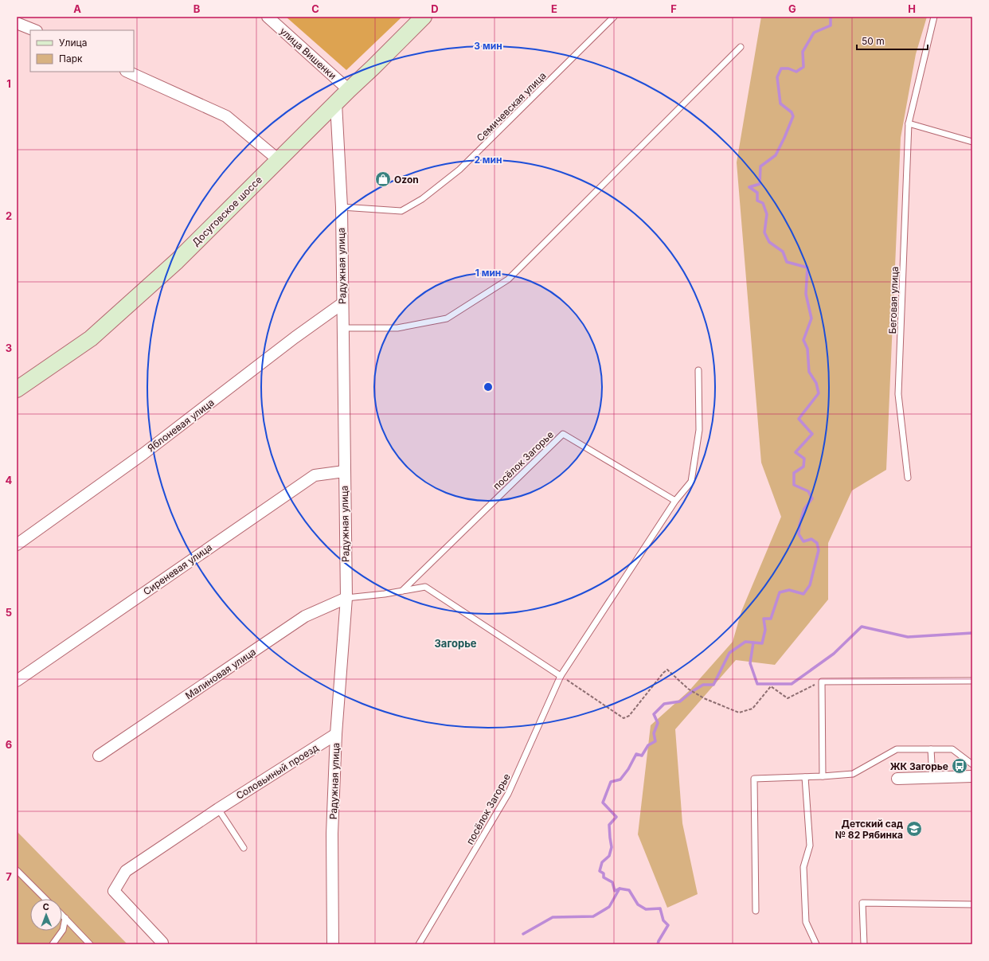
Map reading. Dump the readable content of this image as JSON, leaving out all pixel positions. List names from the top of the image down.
{
  "streets": {
    "main road": ["Досуговское шоссе"],
    "street": [
      "улица Вишенки",
      "Радужная улица",
      "Яблоневая улица",
      "Сиреневая улица",
      "Малиновая улица",
      "Соловьиный проезд"
    ],
    "lane": ["Семичевская улица", "Беговая улица", "посёлок Загорье"]
  },
  "crossings": [
    ["улица Вишенки", "Досуговское шоссе"],
    ["Семичевская улица", "Радужная улица"],
    ["Досуговское шоссе", "Радужная улица"],
    ["Радужная улица", "Яблоневая улица"],
    ["Радужная улица", "Сиреневая улица"],
    ["Радужная улица", "Малиновая улица"],
    ["Радужная улица", "Соловьиный проезд"]
  ],
  "districts": ["Загорье"],
  "places": {
    "shop": ["Ozon"],
    "bus stop": ["ЖК Загорье"],
    "school or university": ["Детский сад № 82 Рябинка"]
  },
  "legend": ["Улица", "Парк"],
  "scale_bar": "50 m",
  "north": "top",
  "grid": {
    "columns": [
      "A",
      "B",
      "C",
      "D",
      "E",
      "F",
      "G",
      "H"
    ],
    "rows": [
      "1",
      "2",
      "3",
      "4",
      "5",
      "6",
      "7"
    ]
  },
  "rings": ["3 мин", "2 мин", "1 мин"]
}
